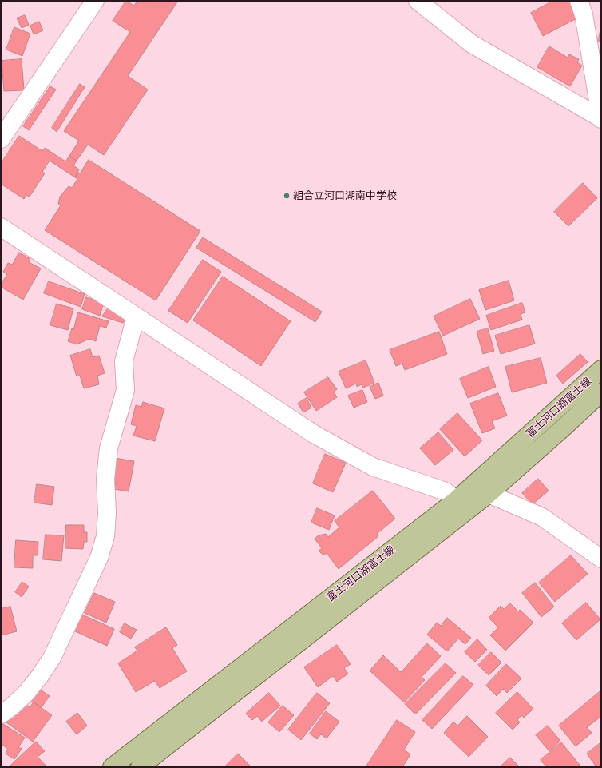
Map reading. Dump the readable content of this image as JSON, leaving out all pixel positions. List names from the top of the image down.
{
  "streets": {
    "main road": ["富士河口湖富士線"]
  },
  "places": ["組合立河口湖南中学校"]
}
